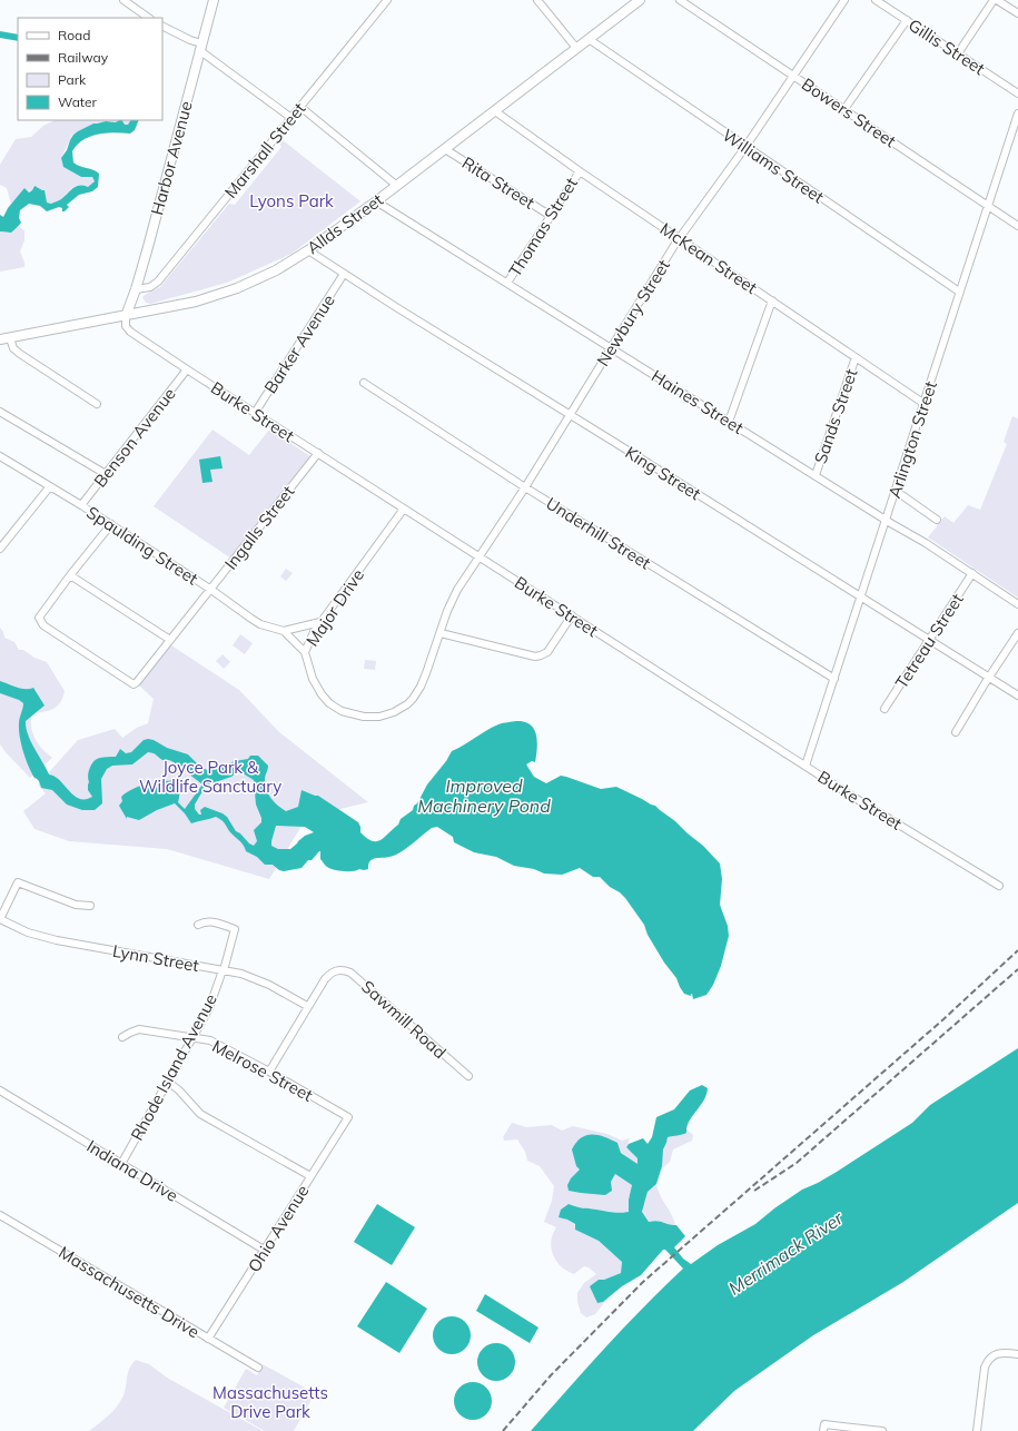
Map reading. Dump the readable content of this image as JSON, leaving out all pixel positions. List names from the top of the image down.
{
  "streets": {
    "street": [
      "Gillis Street",
      "Bowers Street",
      "Marshall Street",
      "Harbor Avenue",
      "Williams Street",
      "Rita Street",
      "Allds Street",
      "Thomas Street",
      "McKean Street",
      "Newbury Street",
      "Barker Avenue",
      "Haines Street",
      "Burke Street",
      "Sands Street",
      "Benson Avenue",
      "Arlington Street",
      "King Street",
      "Ingalls Street",
      "Underhill Street",
      "Spaulding Street",
      "Major Drive",
      "Tetreau Street",
      "Lynn Street",
      "Sawmill Road",
      "Rhode Island Avenue",
      "Melrose Street",
      "Indiana Drive",
      "Ohio Avenue",
      "Massachusetts Drive"
    ]
  },
  "crossings": [
    ["Bowers Street", "Newbury Street"],
    ["Bowers Street", "Arlington Street"],
    ["Marshall Street", "Harbor Avenue"],
    ["Harbor Avenue", "Allds Street"],
    ["Harbor Avenue", "Burke Street"],
    ["Williams Street", "Allds Street"],
    ["Williams Street", "Newbury Street"],
    ["Williams Street", "Arlington Street"],
    ["Rita Street", "Allds Street"],
    ["Rita Street", "Thomas Street"],
    ["Allds Street", "McKean Street"],
    ["Allds Street", "Haines Street"],
    ["Allds Street", "Burke Street"],
    ["Allds Street", "King Street"],
    ["Thomas Street", "McKean Street"],
    ["Thomas Street", "Haines Street"],
    ["McKean Street", "Newbury Street"],
    ["McKean Street", "Sands Street"],
    ["McKean Street", "Arlington Street"],
    ["Newbury Street", "Haines Street"],
    ["Newbury Street", "Burke Street"],
    ["Newbury Street", "King Street"],
    ["Newbury Street", "Underhill Street"],
    ["Newbury Street", "Major Drive"],
    ["Barker Avenue", "Burke Street"],
    ["Barker Avenue", "King Street"],
    ["Haines Street", "Sands Street"],
    ["Haines Street", "Arlington Street"],
    ["Haines Street", "Tetreau Street"],
    ["Burke Street", "Benson Avenue"],
    ["Burke Street", "Arlington Street"],
    ["Burke Street", "Ingalls Street"],
    ["Burke Street", "Major Drive"],
    ["Benson Avenue", "Spaulding Street"],
    ["Arlington Street", "King Street"],
    ["Arlington Street", "Underhill Street"],
    ["King Street", "Tetreau Street"],
    ["Ingalls Street", "Spaulding Street"],
    ["Spaulding Street", "Major Drive"],
    ["Lynn Street", "Sawmill Road"],
    ["Lynn Street", "Rhode Island Avenue"],
    ["Rhode Island Avenue", "Melrose Street"],
    ["Rhode Island Avenue", "Indiana Drive"],
    ["Melrose Street", "Ohio Avenue"],
    ["Indiana Drive", "Ohio Avenue"],
    ["Ohio Avenue", "Massachusetts Drive"]
  ],
  "water": ["Improved Machinery Pond", "Merrimack River"],
  "parks": ["Lyons Park", "Joyce Park & Wildlife Sanctuary", "Massachusetts Drive Park"],
  "legend": [
    "Road",
    "Railway",
    "Park",
    "Water"
  ]
}
